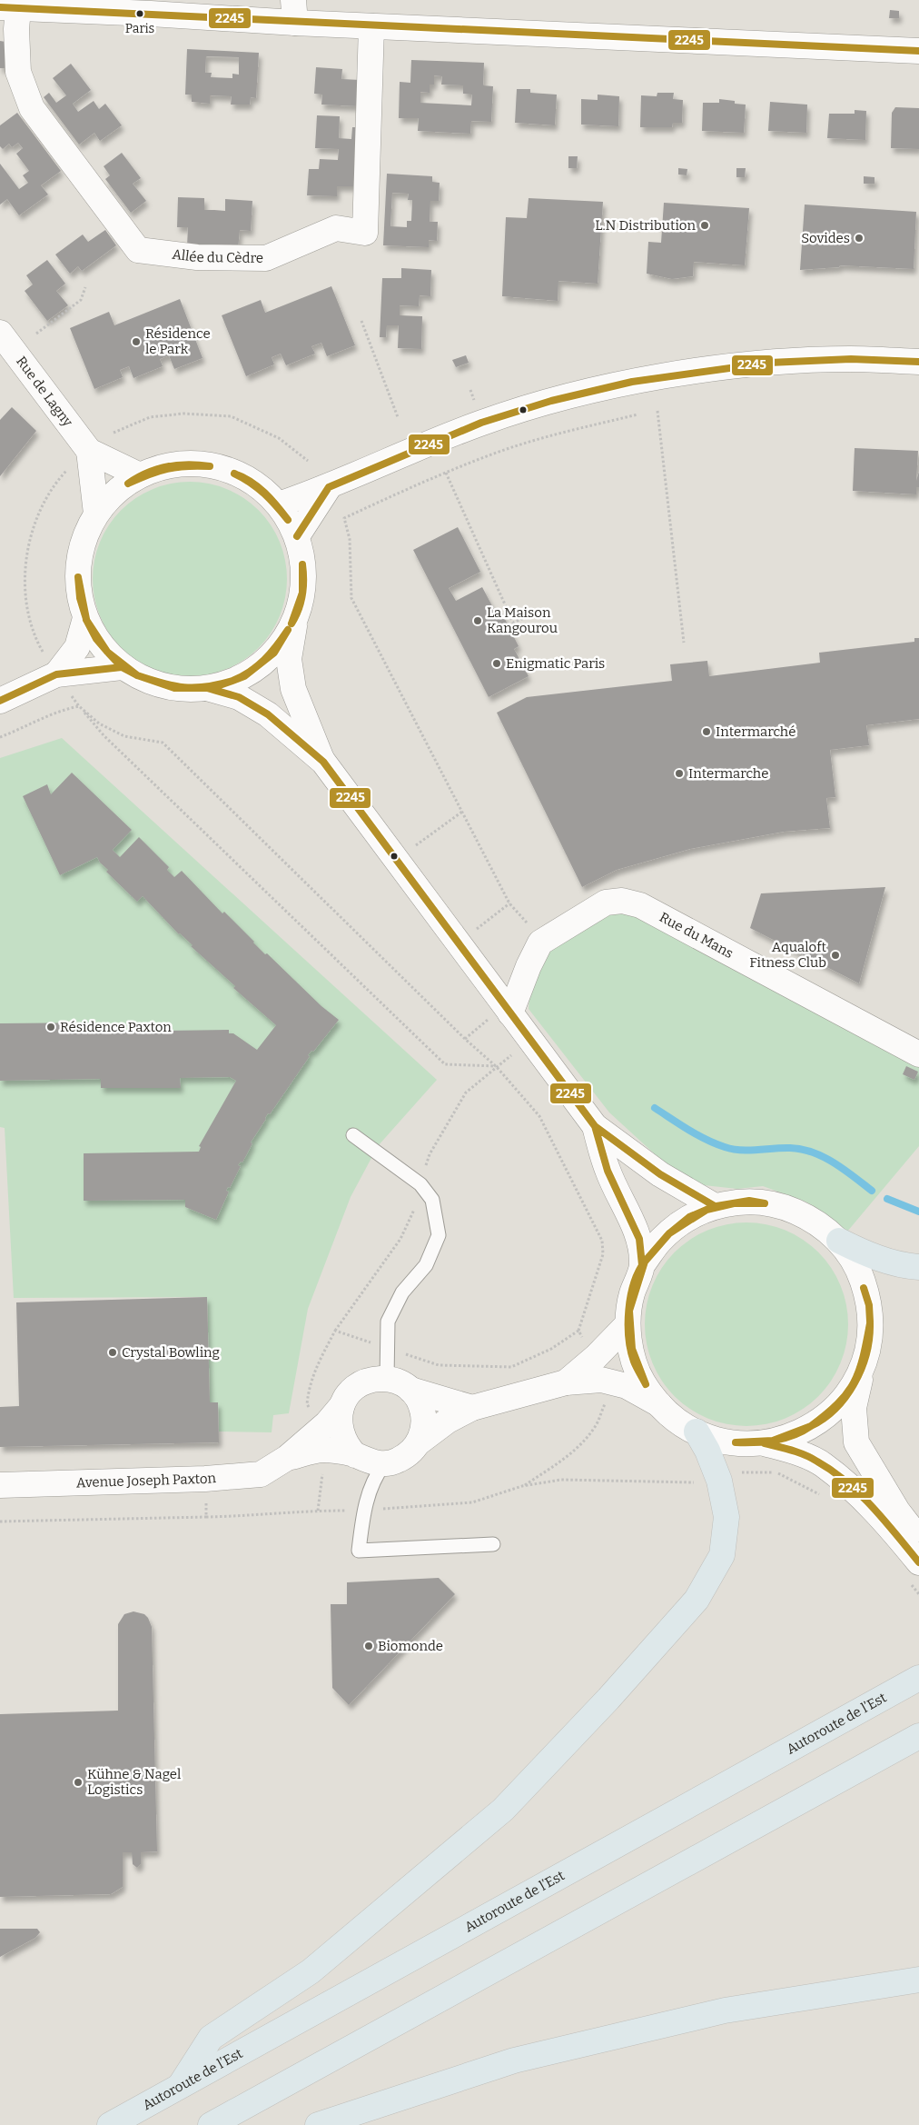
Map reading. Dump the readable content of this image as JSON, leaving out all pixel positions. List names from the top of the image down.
{
  "streets": {
    "highway": ["Autoroute de l’Est"],
    "street": [
      "Allée du Cèdre",
      "Rue de Lagny",
      "Rue du Mans",
      "Avenue Joseph Paxton"
    ]
  },
  "places": [
    "Paris",
    "L.N Distribution",
    "Sovides",
    "Résidence le Park",
    "La Maison Kangourou",
    "Enigmatic Paris",
    "Intermarché",
    "Intermarche",
    "Aqualoft Fitness Club",
    "Résidence Paxton",
    "Crystal Bowling",
    "Biomonde",
    "Kühne & Nagel Logistics"
  ],
  "lines": ["transit line 2245"]
}
